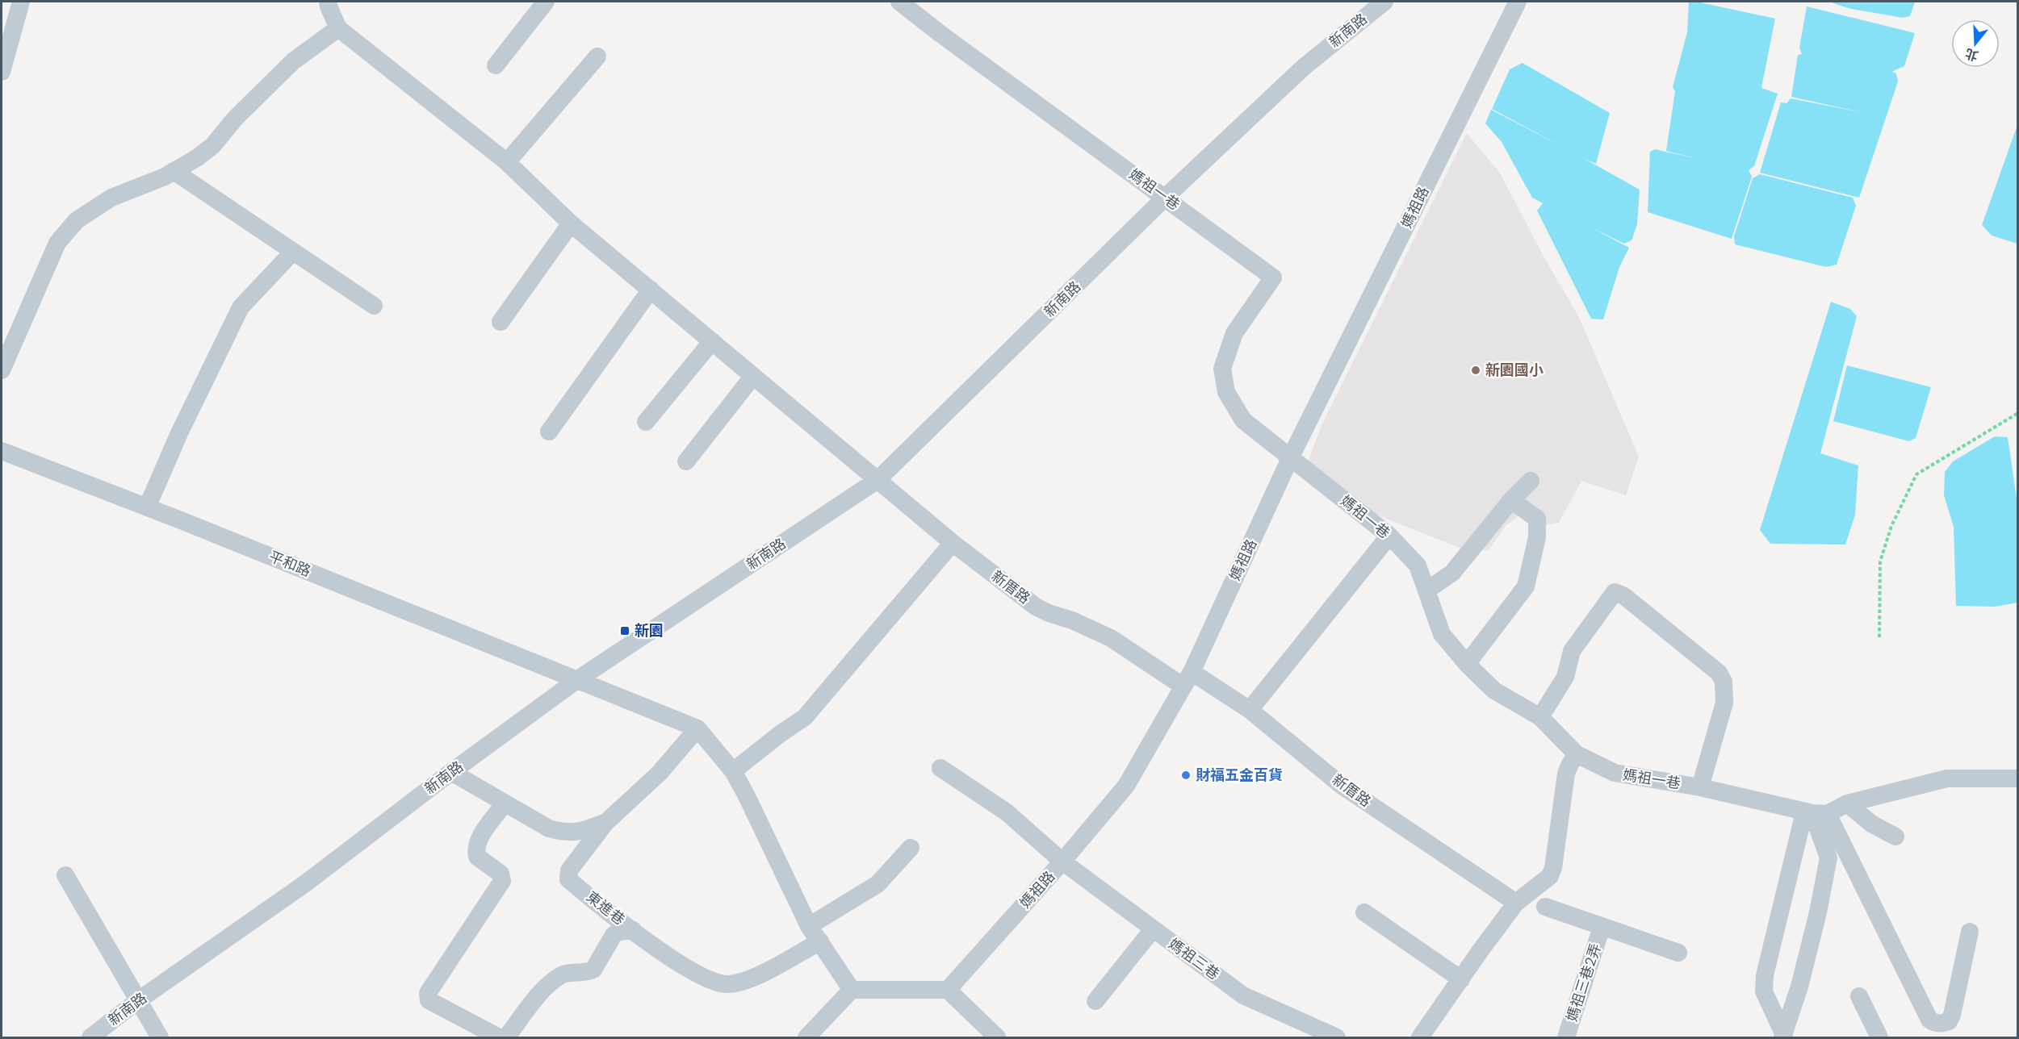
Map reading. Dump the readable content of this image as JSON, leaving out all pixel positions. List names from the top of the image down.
{
  "streets": {
    "street": [
      "新南路",
      "媽祖一巷",
      "媽祖路",
      "平和路",
      "新厝路",
      "東進巷",
      "媽祖三巷",
      "媽祖三巷2弄"
    ]
  },
  "crossings": [
    ["新南路", "媽祖一巷"],
    ["新南路", "平和路"],
    ["新南路", "新厝路"],
    ["媽祖一巷", "媽祖路"],
    ["媽祖路", "新厝路"],
    ["媽祖路", "媽祖三巷"],
    ["平和路", "東進巷"]
  ],
  "places": {
    "other": ["新園國小", "財福五金百貨"],
    "transit": ["新園"]
  },
  "north": "bottom"
}
